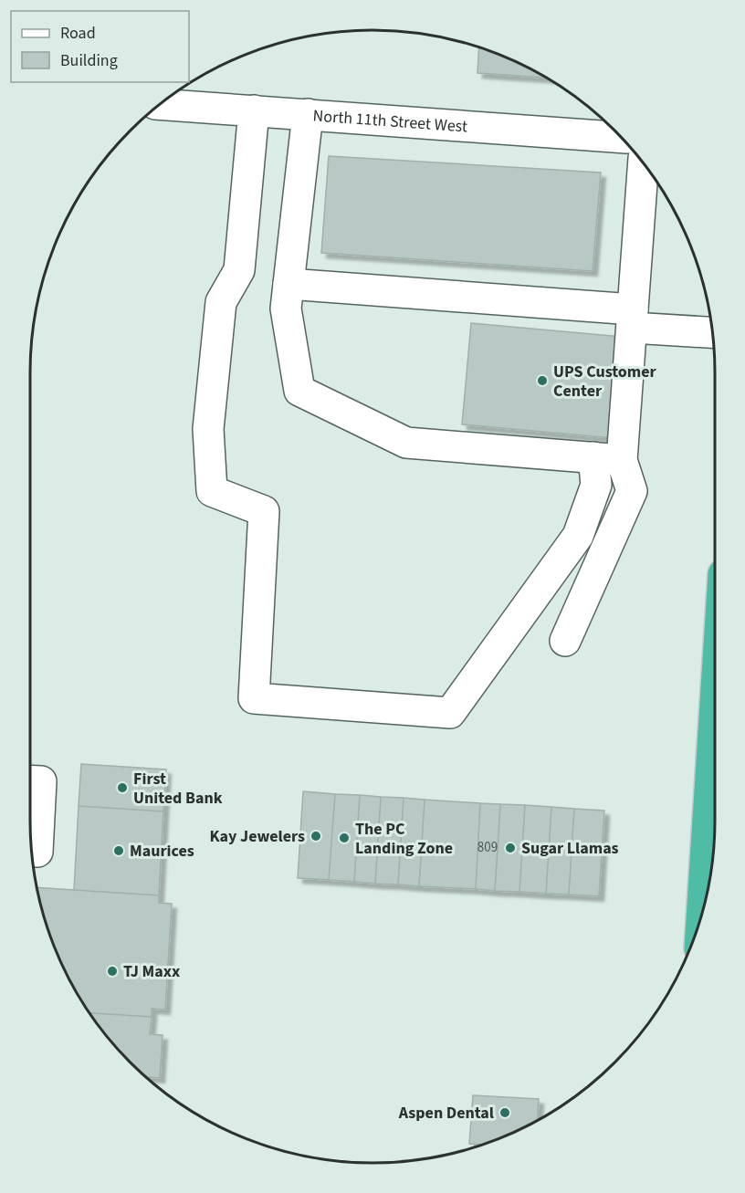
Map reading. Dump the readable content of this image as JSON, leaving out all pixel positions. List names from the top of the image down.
{
  "streets": {
    "street": ["North 11th Street West"]
  },
  "places": [
    "UPS Customer Center",
    "First United Bank",
    "Kay Jewelers",
    "The PC Landing Zone",
    "Sugar Llamas",
    "Maurices",
    "TJ Maxx",
    "Aspen Dental"
  ],
  "house_numbers": ["809"],
  "legend": ["Road", "Building"]
}
